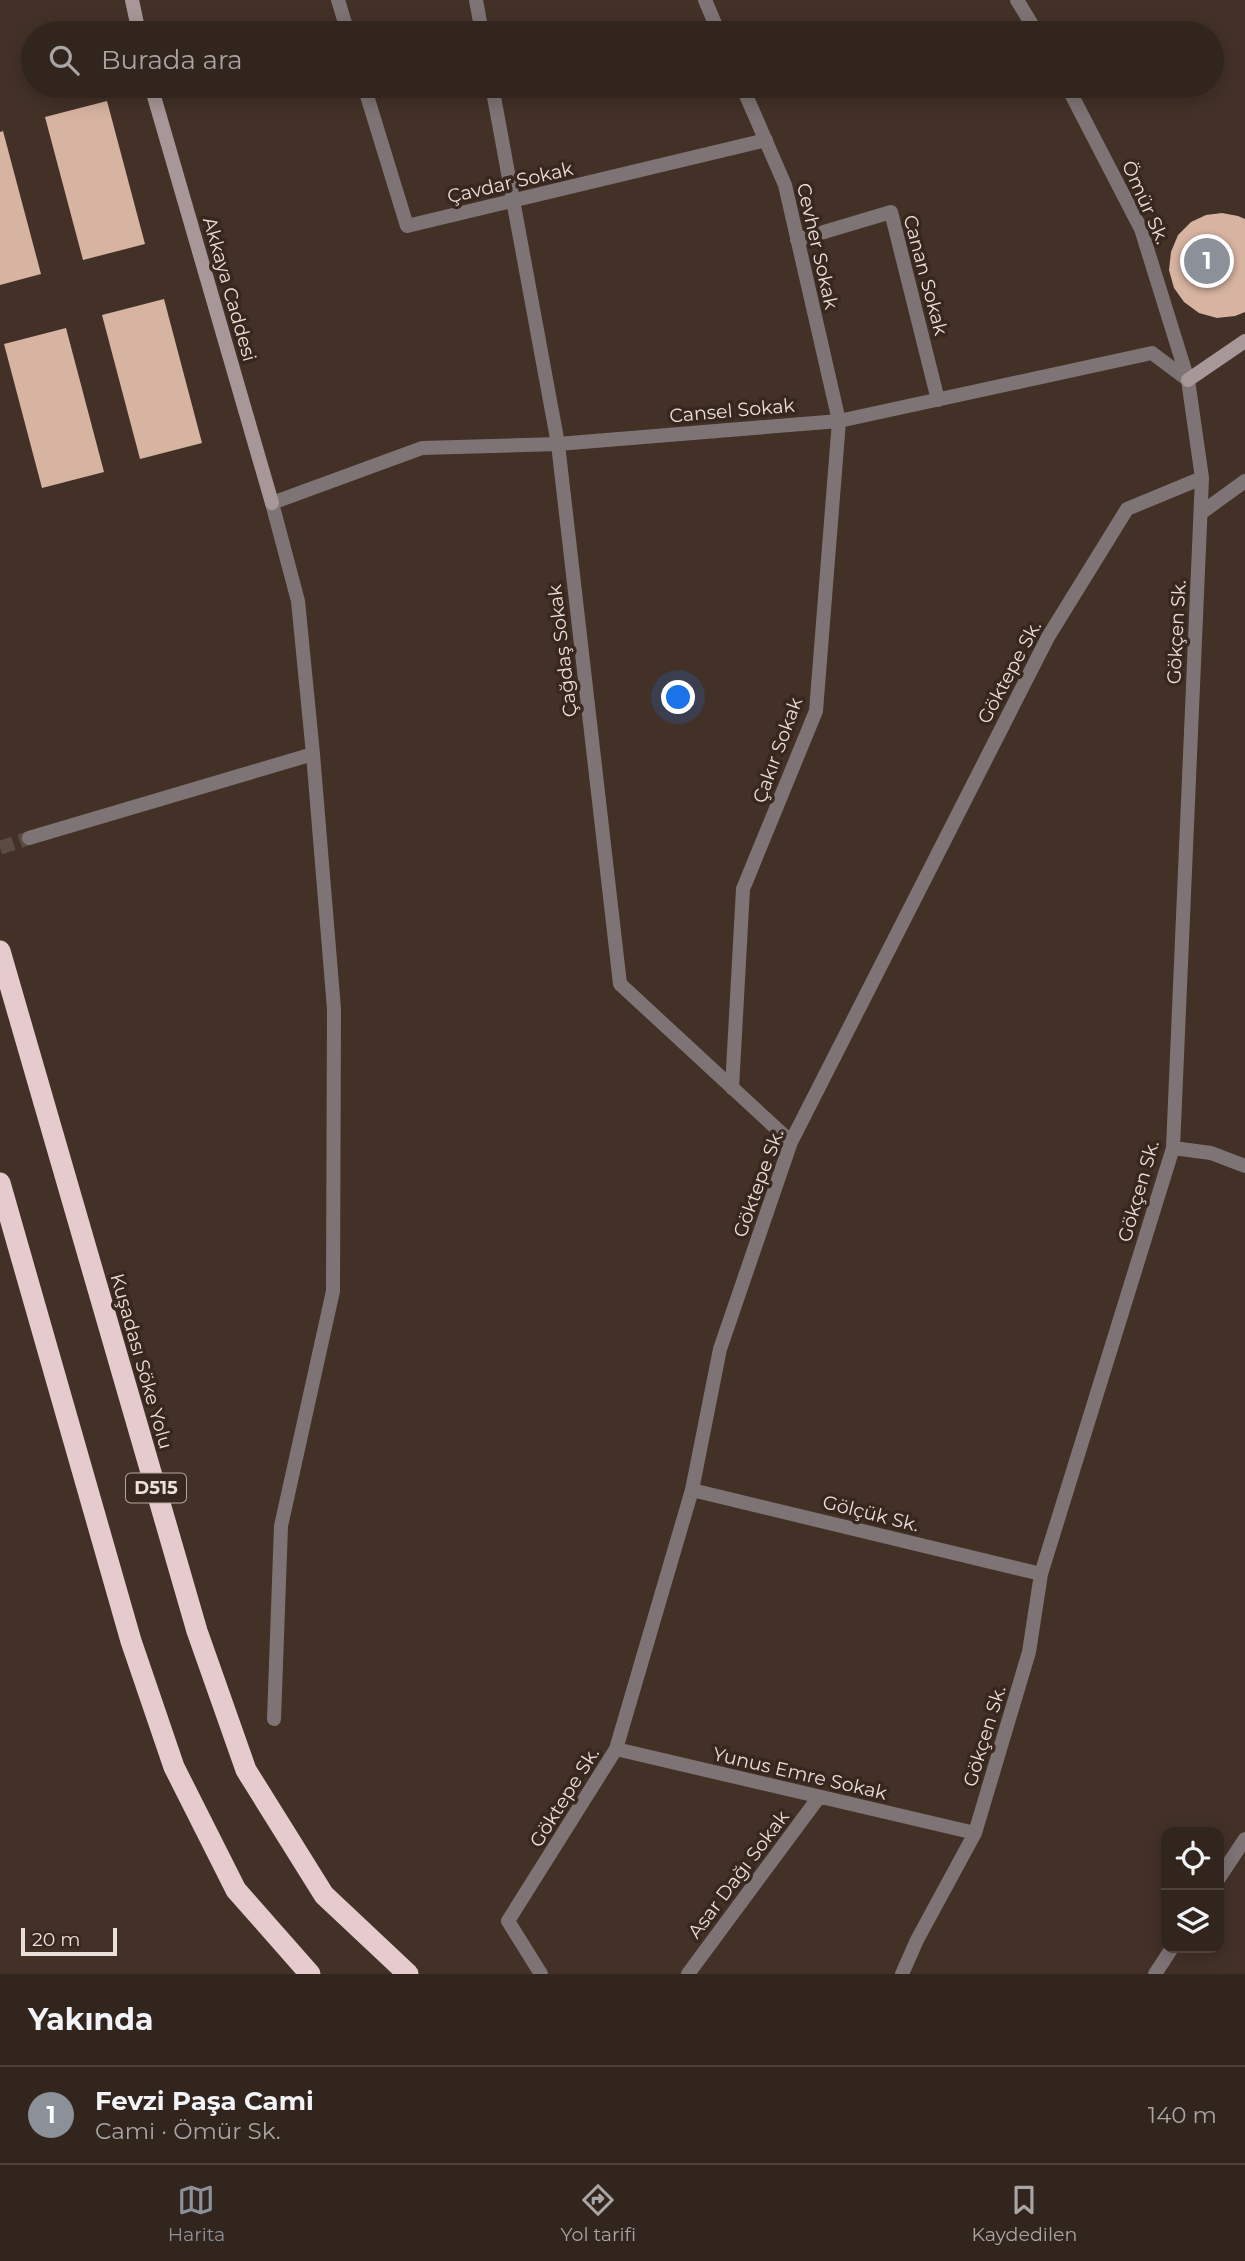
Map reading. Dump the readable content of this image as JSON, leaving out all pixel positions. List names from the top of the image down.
{
  "streets": {
    "highway": ["Kuşadası Söke Yolu", "D515"],
    "street": [
      "Çavdar Sokak",
      "Ömür Sk.",
      "Cevher Sokak",
      "Canan Sokak",
      "Akkaya Caddesi",
      "Cansel Sokak",
      "Gökçen Sk.",
      "Çağdaş Sokak",
      "Göktepe Sk.",
      "Çakır Sokak",
      "Gölçük Sk.",
      "Yunus Emre Sokak",
      "Asar Dağı Sokak"
    ]
  },
  "crossings": [
    ["Çavdar Sokak", "Cevher Sokak"],
    ["Çavdar Sokak", "Çağdaş Sokak"],
    ["Ömür Sk.", "Cansel Sokak"],
    ["Ömür Sk.", "Gökçen Sk."],
    ["Cevher Sokak", "Canan Sokak"],
    ["Cevher Sokak", "Cansel Sokak"],
    ["Cevher Sokak", "Çakır Sokak"],
    ["Canan Sokak", "Cansel Sokak"],
    ["Akkaya Caddesi", "Cansel Sokak"],
    ["Cansel Sokak", "Gökçen Sk."],
    ["Cansel Sokak", "Çağdaş Sokak"],
    ["Cansel Sokak", "Çakır Sokak"],
    ["Gökçen Sk.", "Göktepe Sk."],
    ["Gökçen Sk.", "Gölçük Sk."],
    ["Gökçen Sk.", "Yunus Emre Sokak"],
    ["Çağdaş Sokak", "Göktepe Sk."],
    ["Çağdaş Sokak", "Çakır Sokak"],
    ["Göktepe Sk.", "Gölçük Sk."],
    ["Göktepe Sk.", "Yunus Emre Sokak"],
    ["Yunus Emre Sokak", "Asar Dağı Sokak"]
  ],
  "scale_bar": "20 m",
  "page": {
    "search": "Burada ara",
    "pins": "1",
    "scale": "20 m",
    "heading": "Yakında",
    "list": [
      {
        "mark": "1",
        "name": "Fevzi Paşa Cami",
        "note": "Cami · Ömür Sk.",
        "value": "140 m"
      }
    ],
    "nav": ["Harita", "Yol tarifi", "Kaydedilen"]
  }
}
